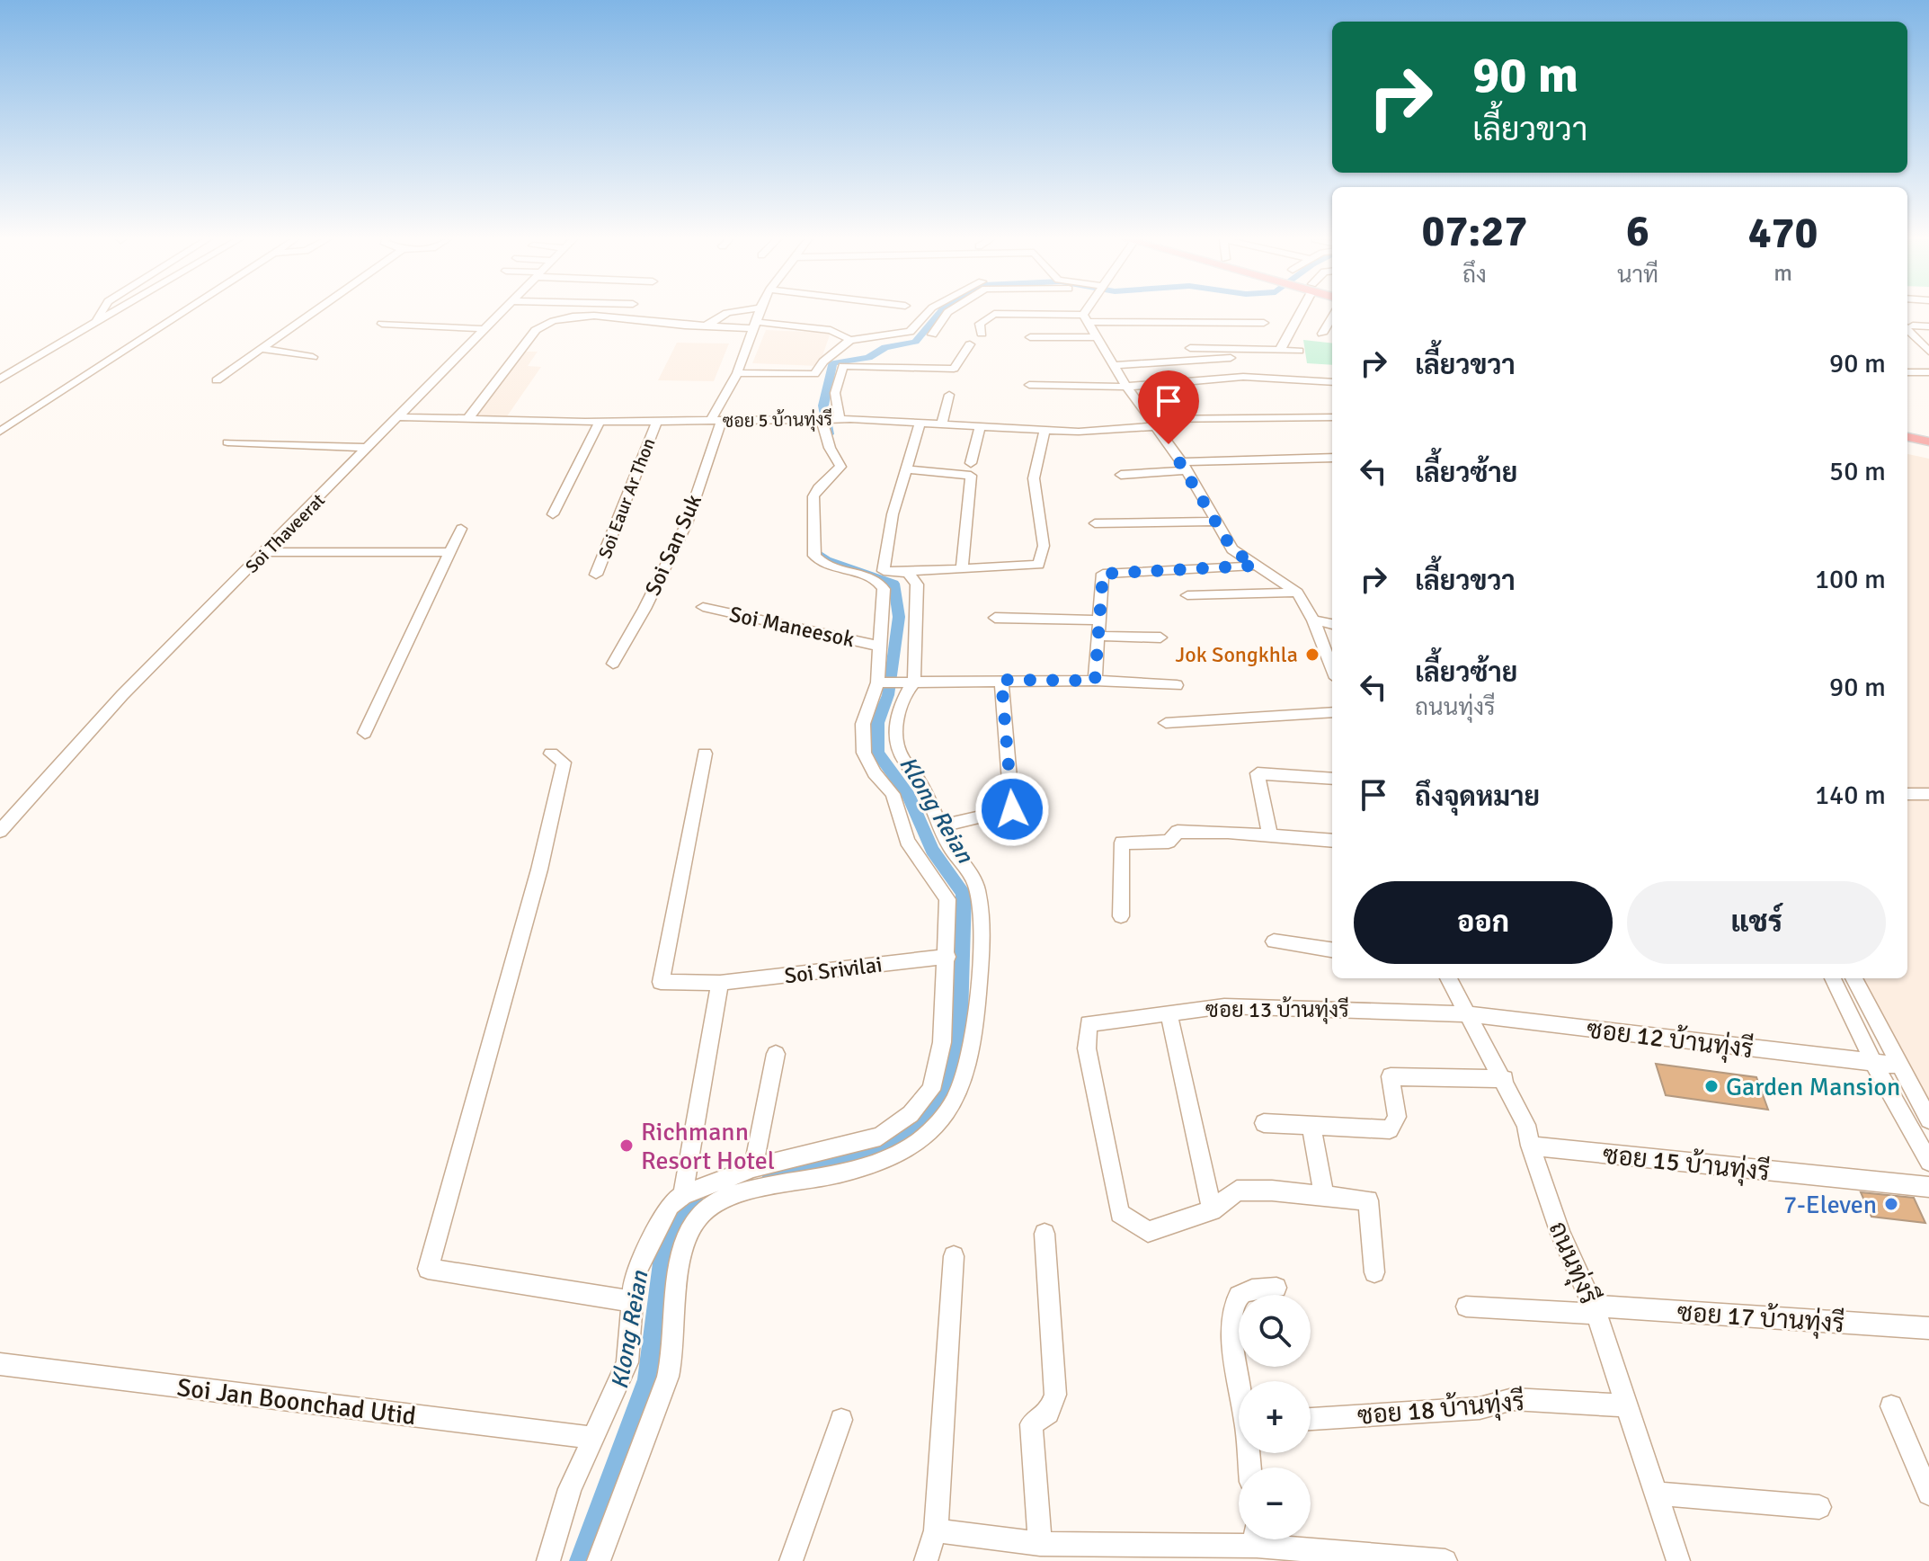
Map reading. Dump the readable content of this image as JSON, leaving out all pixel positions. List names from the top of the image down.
{
  "streets": {
    "street": [
      "ซอย 5 บ้านทุ่งรี",
      "Soi Eaur Ar Thon",
      "Soi Thaveerat",
      "Soi San Suk",
      "Soi Maneesok",
      "Soi Srivilai",
      "ซอย 13 บ้านทุ่งรี",
      "ซอย 12 บ้านทุ่งรี",
      "ซอย 15 บ้านทุ่งรี",
      "ถนนทุ่งรี",
      "ซอย 17 บ้านทุ่งรี",
      "Soi Jan Boonchad Utid",
      "ซอย 18 บ้านทุ่งรี"
    ]
  },
  "crossings": [
    ["ซอย 5 บ้านทุ่งรี", "Soi Eaur Ar Thon"],
    ["ซอย 5 บ้านทุ่งรี", "Soi Thaveerat"],
    ["ซอย 5 บ้านทุ่งรี", "Soi San Suk"],
    ["ซอย 13 บ้านทุ่งรี", "ซอย 12 บ้านทุ่งรี"],
    ["ซอย 13 บ้านทุ่งรี", "ถนนทุ่งรี"],
    ["ซอย 12 บ้านทุ่งรี", "ถนนทุ่งรี"],
    ["ซอย 15 บ้านทุ่งรี", "ถนนทุ่งรี"],
    ["ถนนทุ่งรี", "ซอย 17 บ้านทุ่งรี"],
    ["ถนนทุ่งรี", "ซอย 18 บ้านทุ่งรี"]
  ],
  "water": ["Klong Reian"],
  "places": [
    "Jok Songkhla",
    "Garden Mansion",
    "Richmann Resort Hotel",
    "7-Eleven"
  ],
  "page": {
    "turn": ["90 m", "เลี้ยวขวา"],
    "eta": [
      "07:27",
      "ถึง",
      "6",
      "นาที",
      "470",
      "m"
    ],
    "list": [
      {
        "name": "เลี้ยวขวา",
        "value": "90 m"
      },
      {
        "name": "เลี้ยวซ้าย",
        "value": "50 m"
      },
      {
        "name": "เลี้ยวขวา",
        "value": "100 m"
      },
      {
        "name": "เลี้ยวซ้าย",
        "note": "ถนนทุ่งรี",
        "value": "90 m"
      },
      {
        "name": "ถึงจุดหมาย",
        "value": "140 m"
      }
    ],
    "buttons": ["ออก", "แชร์"],
    "map_buttons": ["+", "−"]
  }
}
